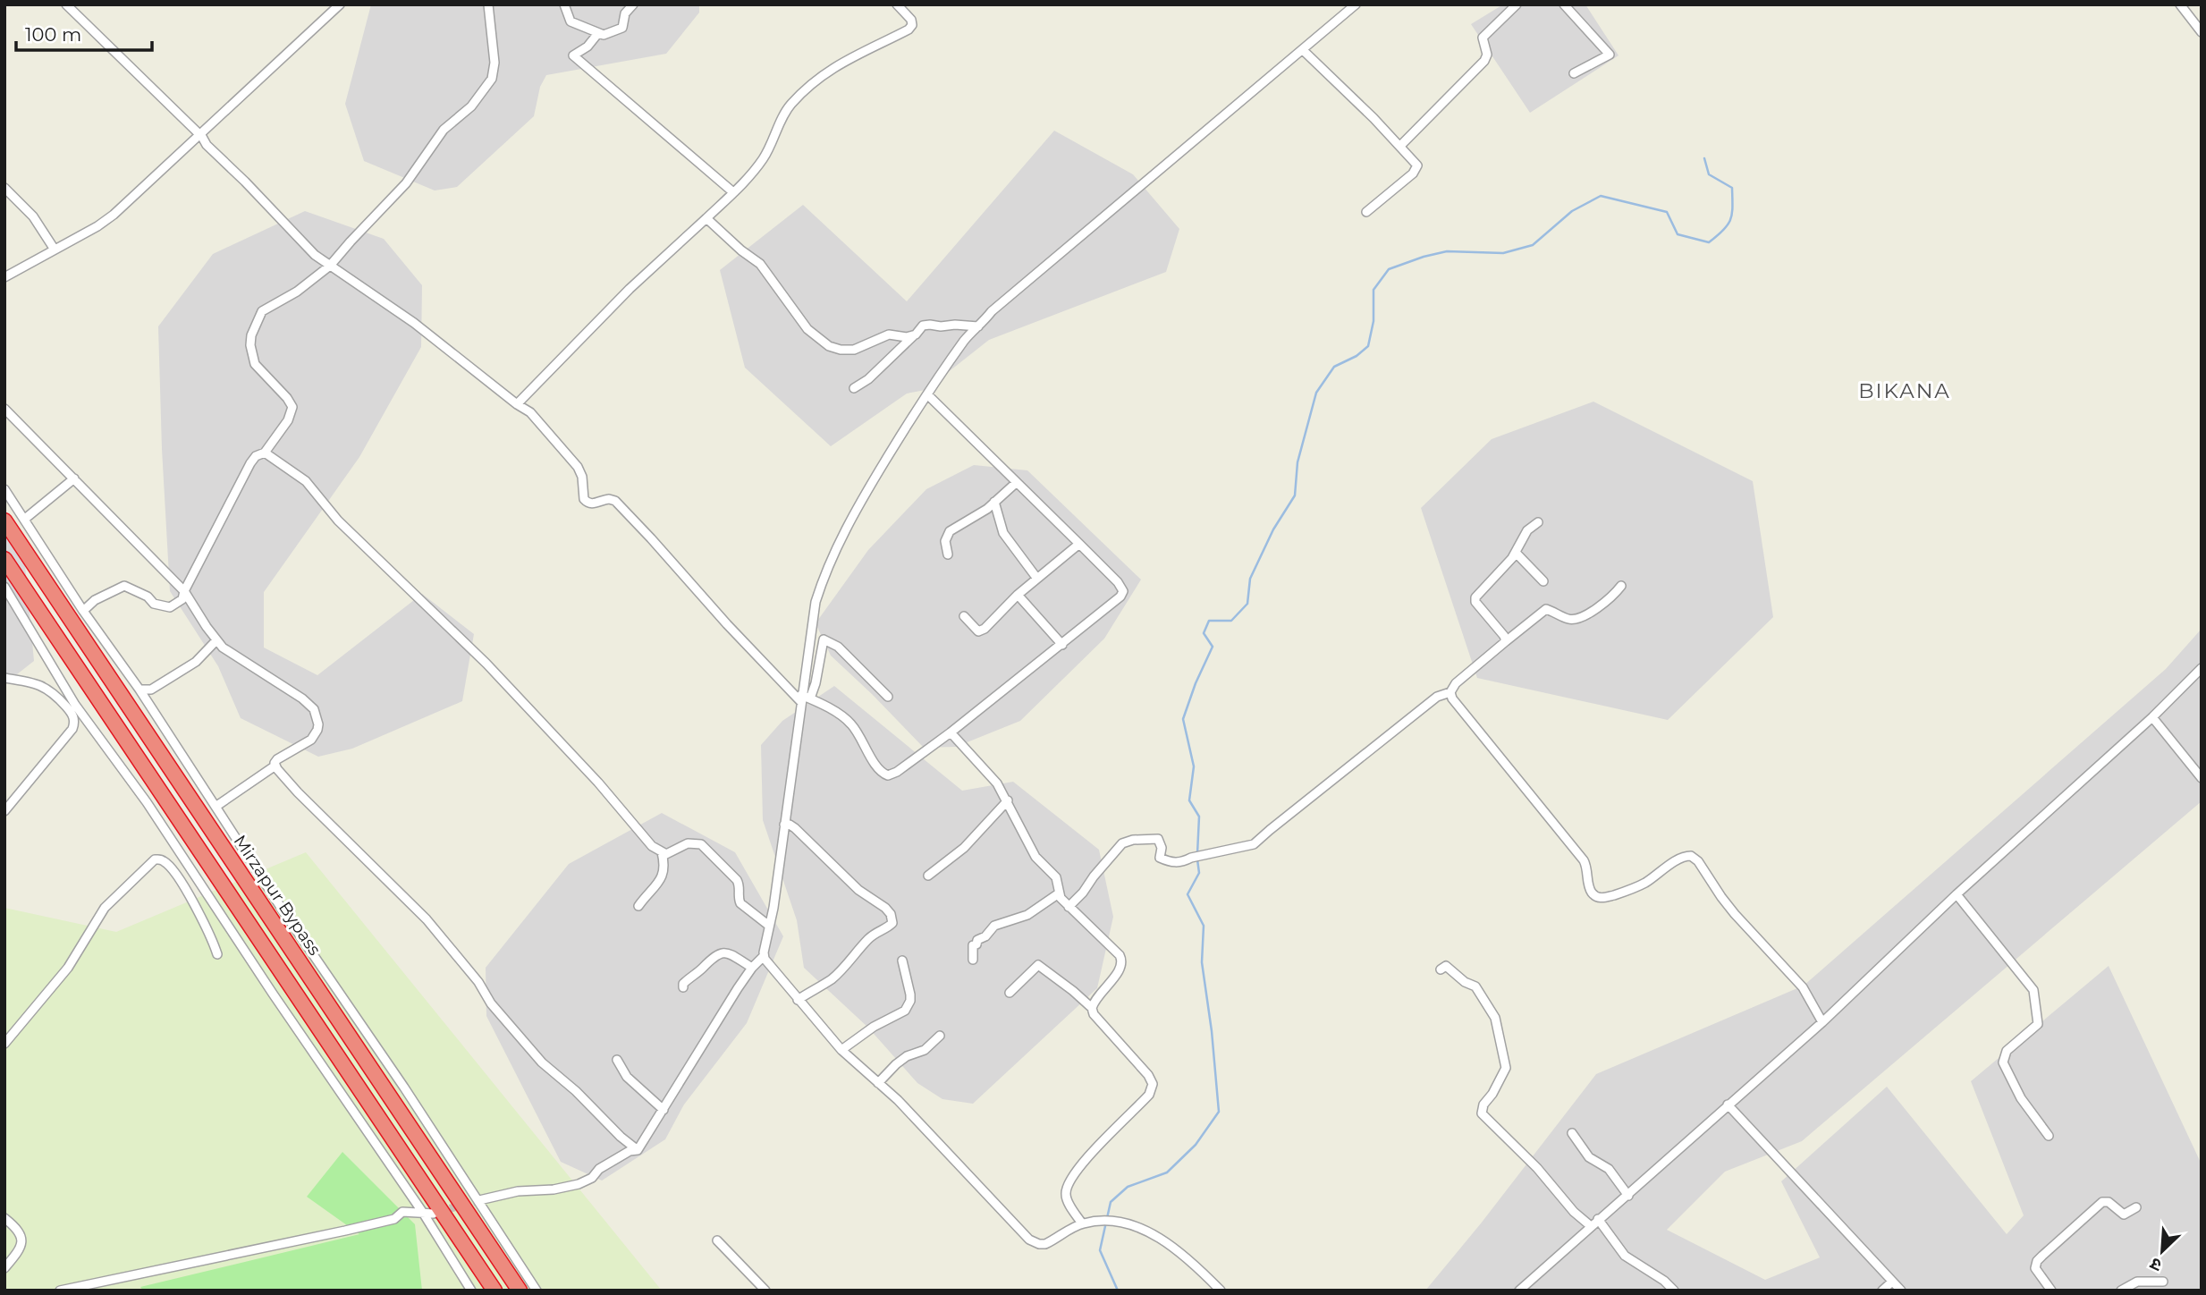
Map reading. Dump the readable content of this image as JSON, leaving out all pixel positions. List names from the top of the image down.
{
  "streets": {
    "highway": ["Mirzapur Bypass"]
  },
  "districts": ["BIKANA"],
  "scale_bar": "100 m",
  "north": "bottom left"
}
